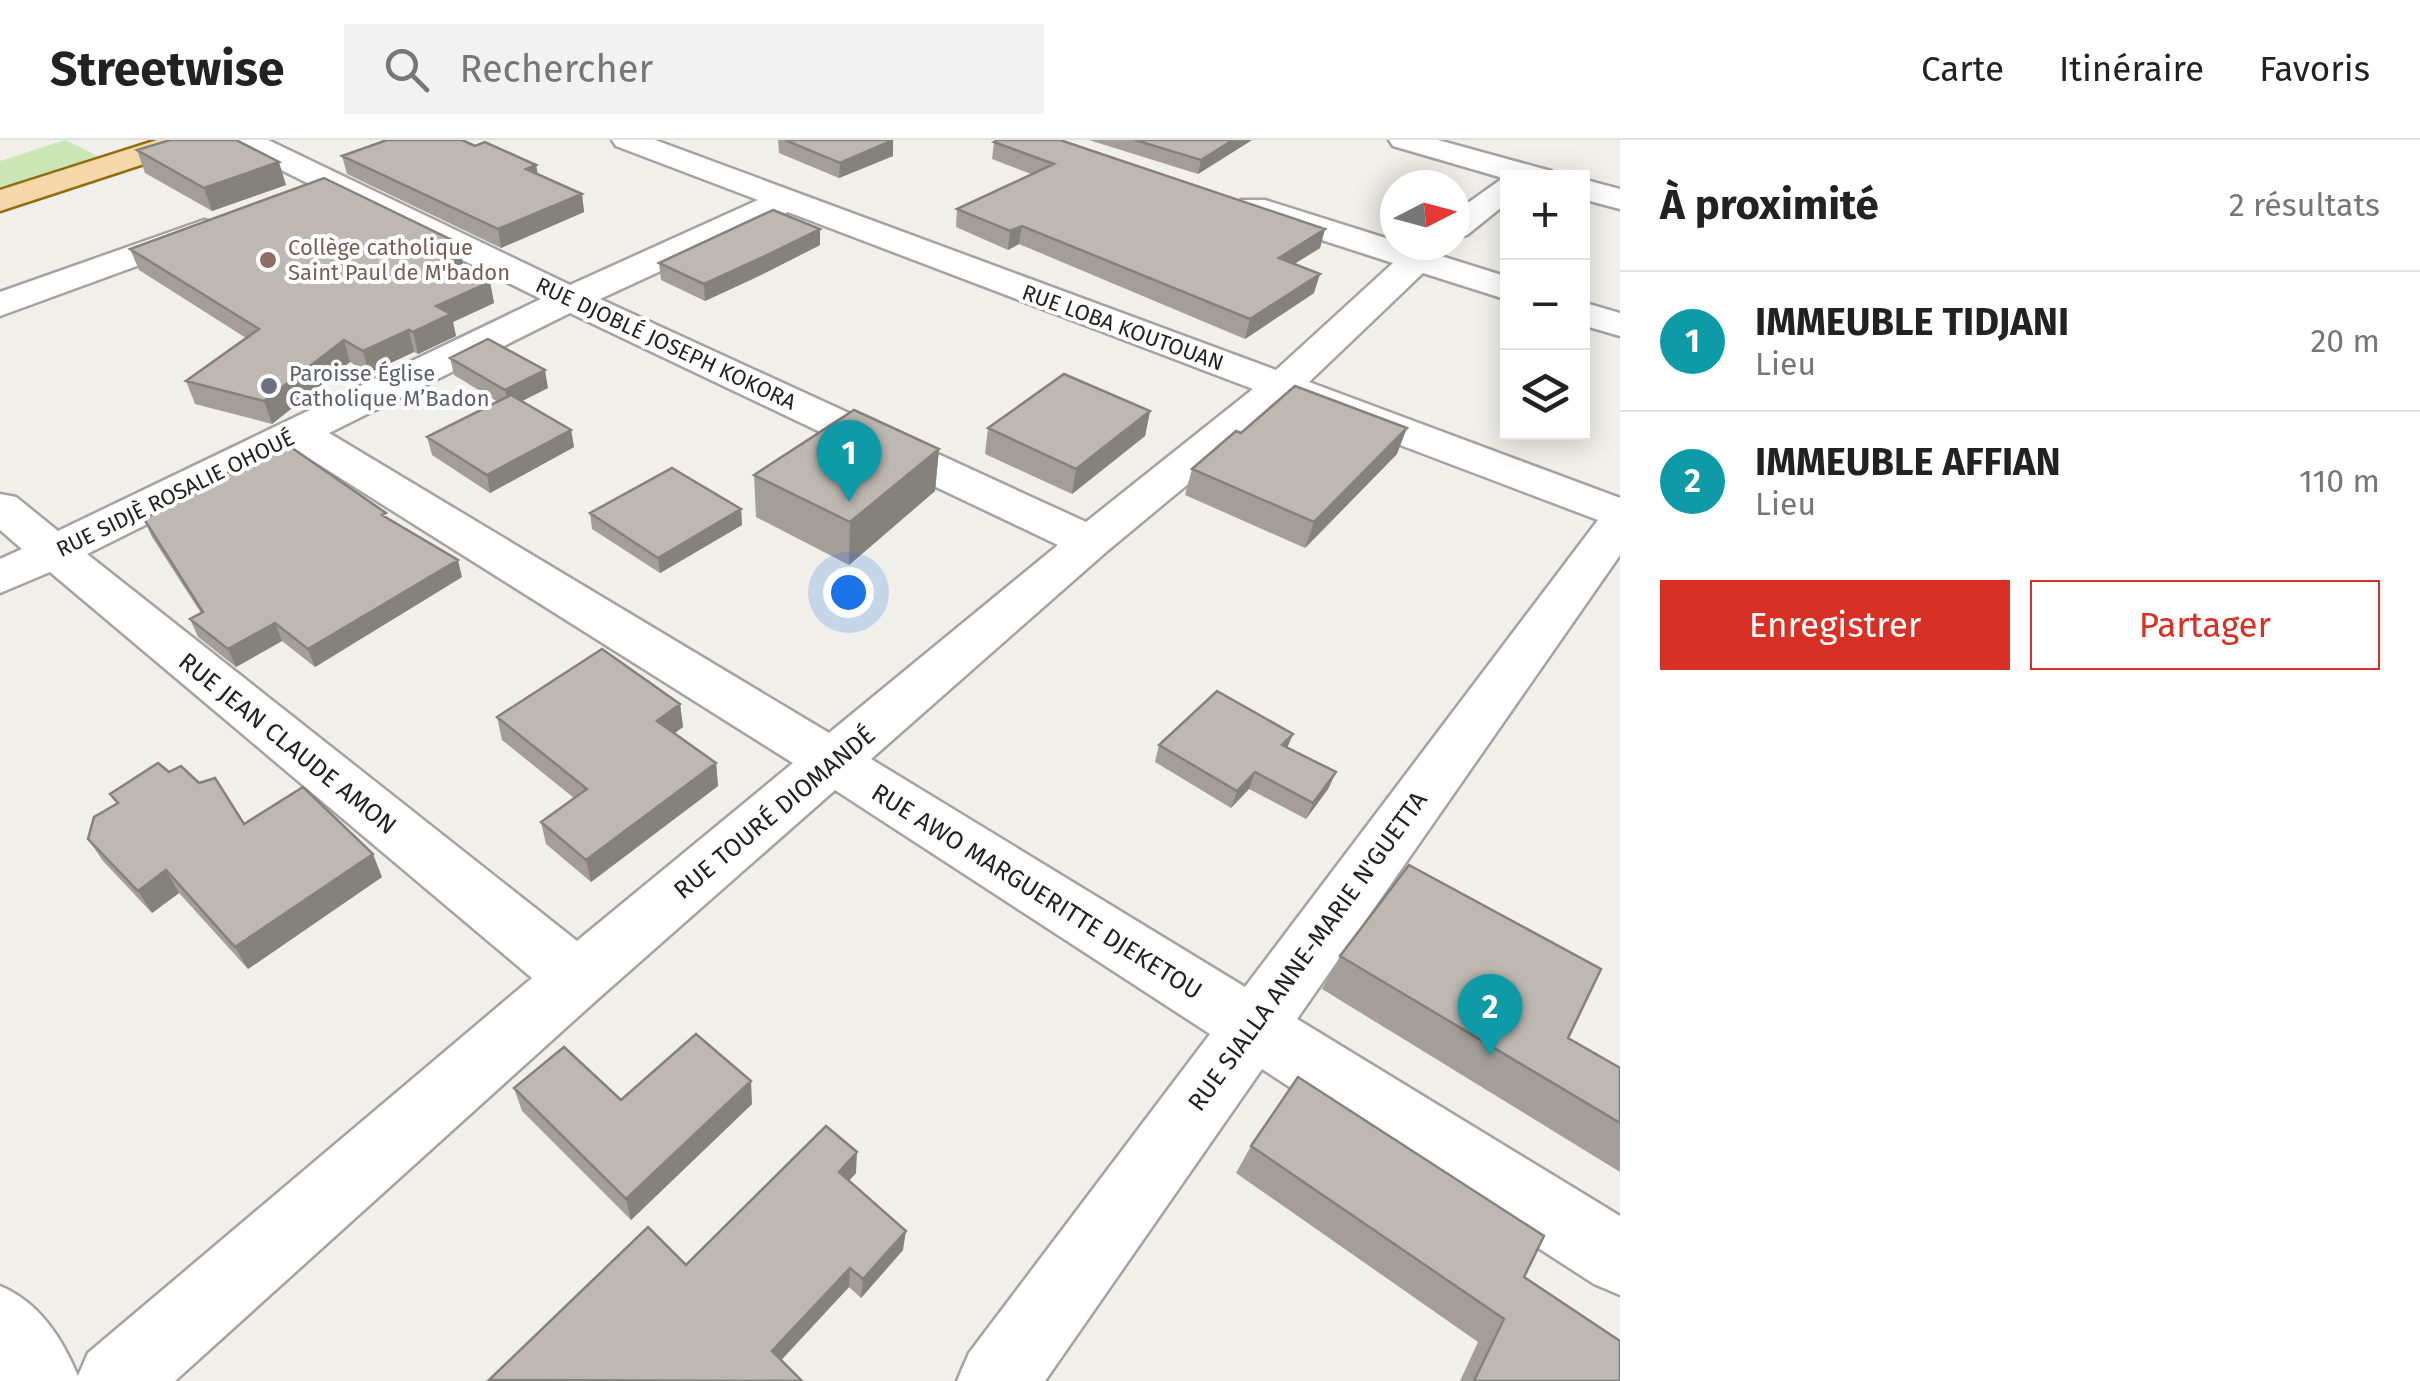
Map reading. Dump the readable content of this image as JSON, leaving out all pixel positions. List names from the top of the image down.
{
  "streets": {
    "street": [
      "RUE LOBA KOUTOUAN",
      "RUE DJOBLÉ JOSEPH KOKORA",
      "RUE SIDJÈ ROSALIE OHOUÉ",
      "RUE JEAN CLAUDE AMON",
      "RUE TOURÉ DIOMANDÉ",
      "RUE AWO MARGUERITTE DJEKETOU",
      "RUE SIALLA ANNE-MARIE N'GUETTA"
    ]
  },
  "crossings": [
    ["RUE LOBA KOUTOUAN", "RUE SIDJÈ ROSALIE OHOUÉ"],
    ["RUE LOBA KOUTOUAN", "RUE TOURÉ DIOMANDÉ"],
    ["RUE DJOBLÉ JOSEPH KOKORA", "RUE SIDJÈ ROSALIE OHOUÉ"],
    ["RUE DJOBLÉ JOSEPH KOKORA", "RUE TOURÉ DIOMANDÉ"],
    ["RUE SIDJÈ ROSALIE OHOUÉ", "RUE JEAN CLAUDE AMON"],
    ["RUE SIDJÈ ROSALIE OHOUÉ", "RUE AWO MARGUERITTE DJEKETOU"],
    ["RUE JEAN CLAUDE AMON", "RUE TOURÉ DIOMANDÉ"],
    ["RUE TOURÉ DIOMANDÉ", "RUE AWO MARGUERITTE DJEKETOU"],
    ["RUE AWO MARGUERITTE DJEKETOU", "RUE SIALLA ANNE-MARIE N'GUETTA"]
  ],
  "places": ["Collège catholique Saint Paul de M'badon", "Paroisse Église Catholique M’Badon"],
  "north": "right",
  "page": {
    "header": "Streetwise",
    "search": "Rechercher",
    "nav": ["Carte", "Itinéraire", "Favoris"],
    "heading": ["À proximité", "2 résultats"],
    "map_buttons": ["+", "−"],
    "list": [
      {
        "mark": "1",
        "name": "IMMEUBLE TIDJANI",
        "note": "Lieu",
        "value": "20 m"
      },
      {
        "mark": "2",
        "name": "IMMEUBLE AFFIAN",
        "note": "Lieu",
        "value": "110 m"
      }
    ],
    "pins": ["1", "2"],
    "buttons": ["Enregistrer", "Partager"]
  }
}
